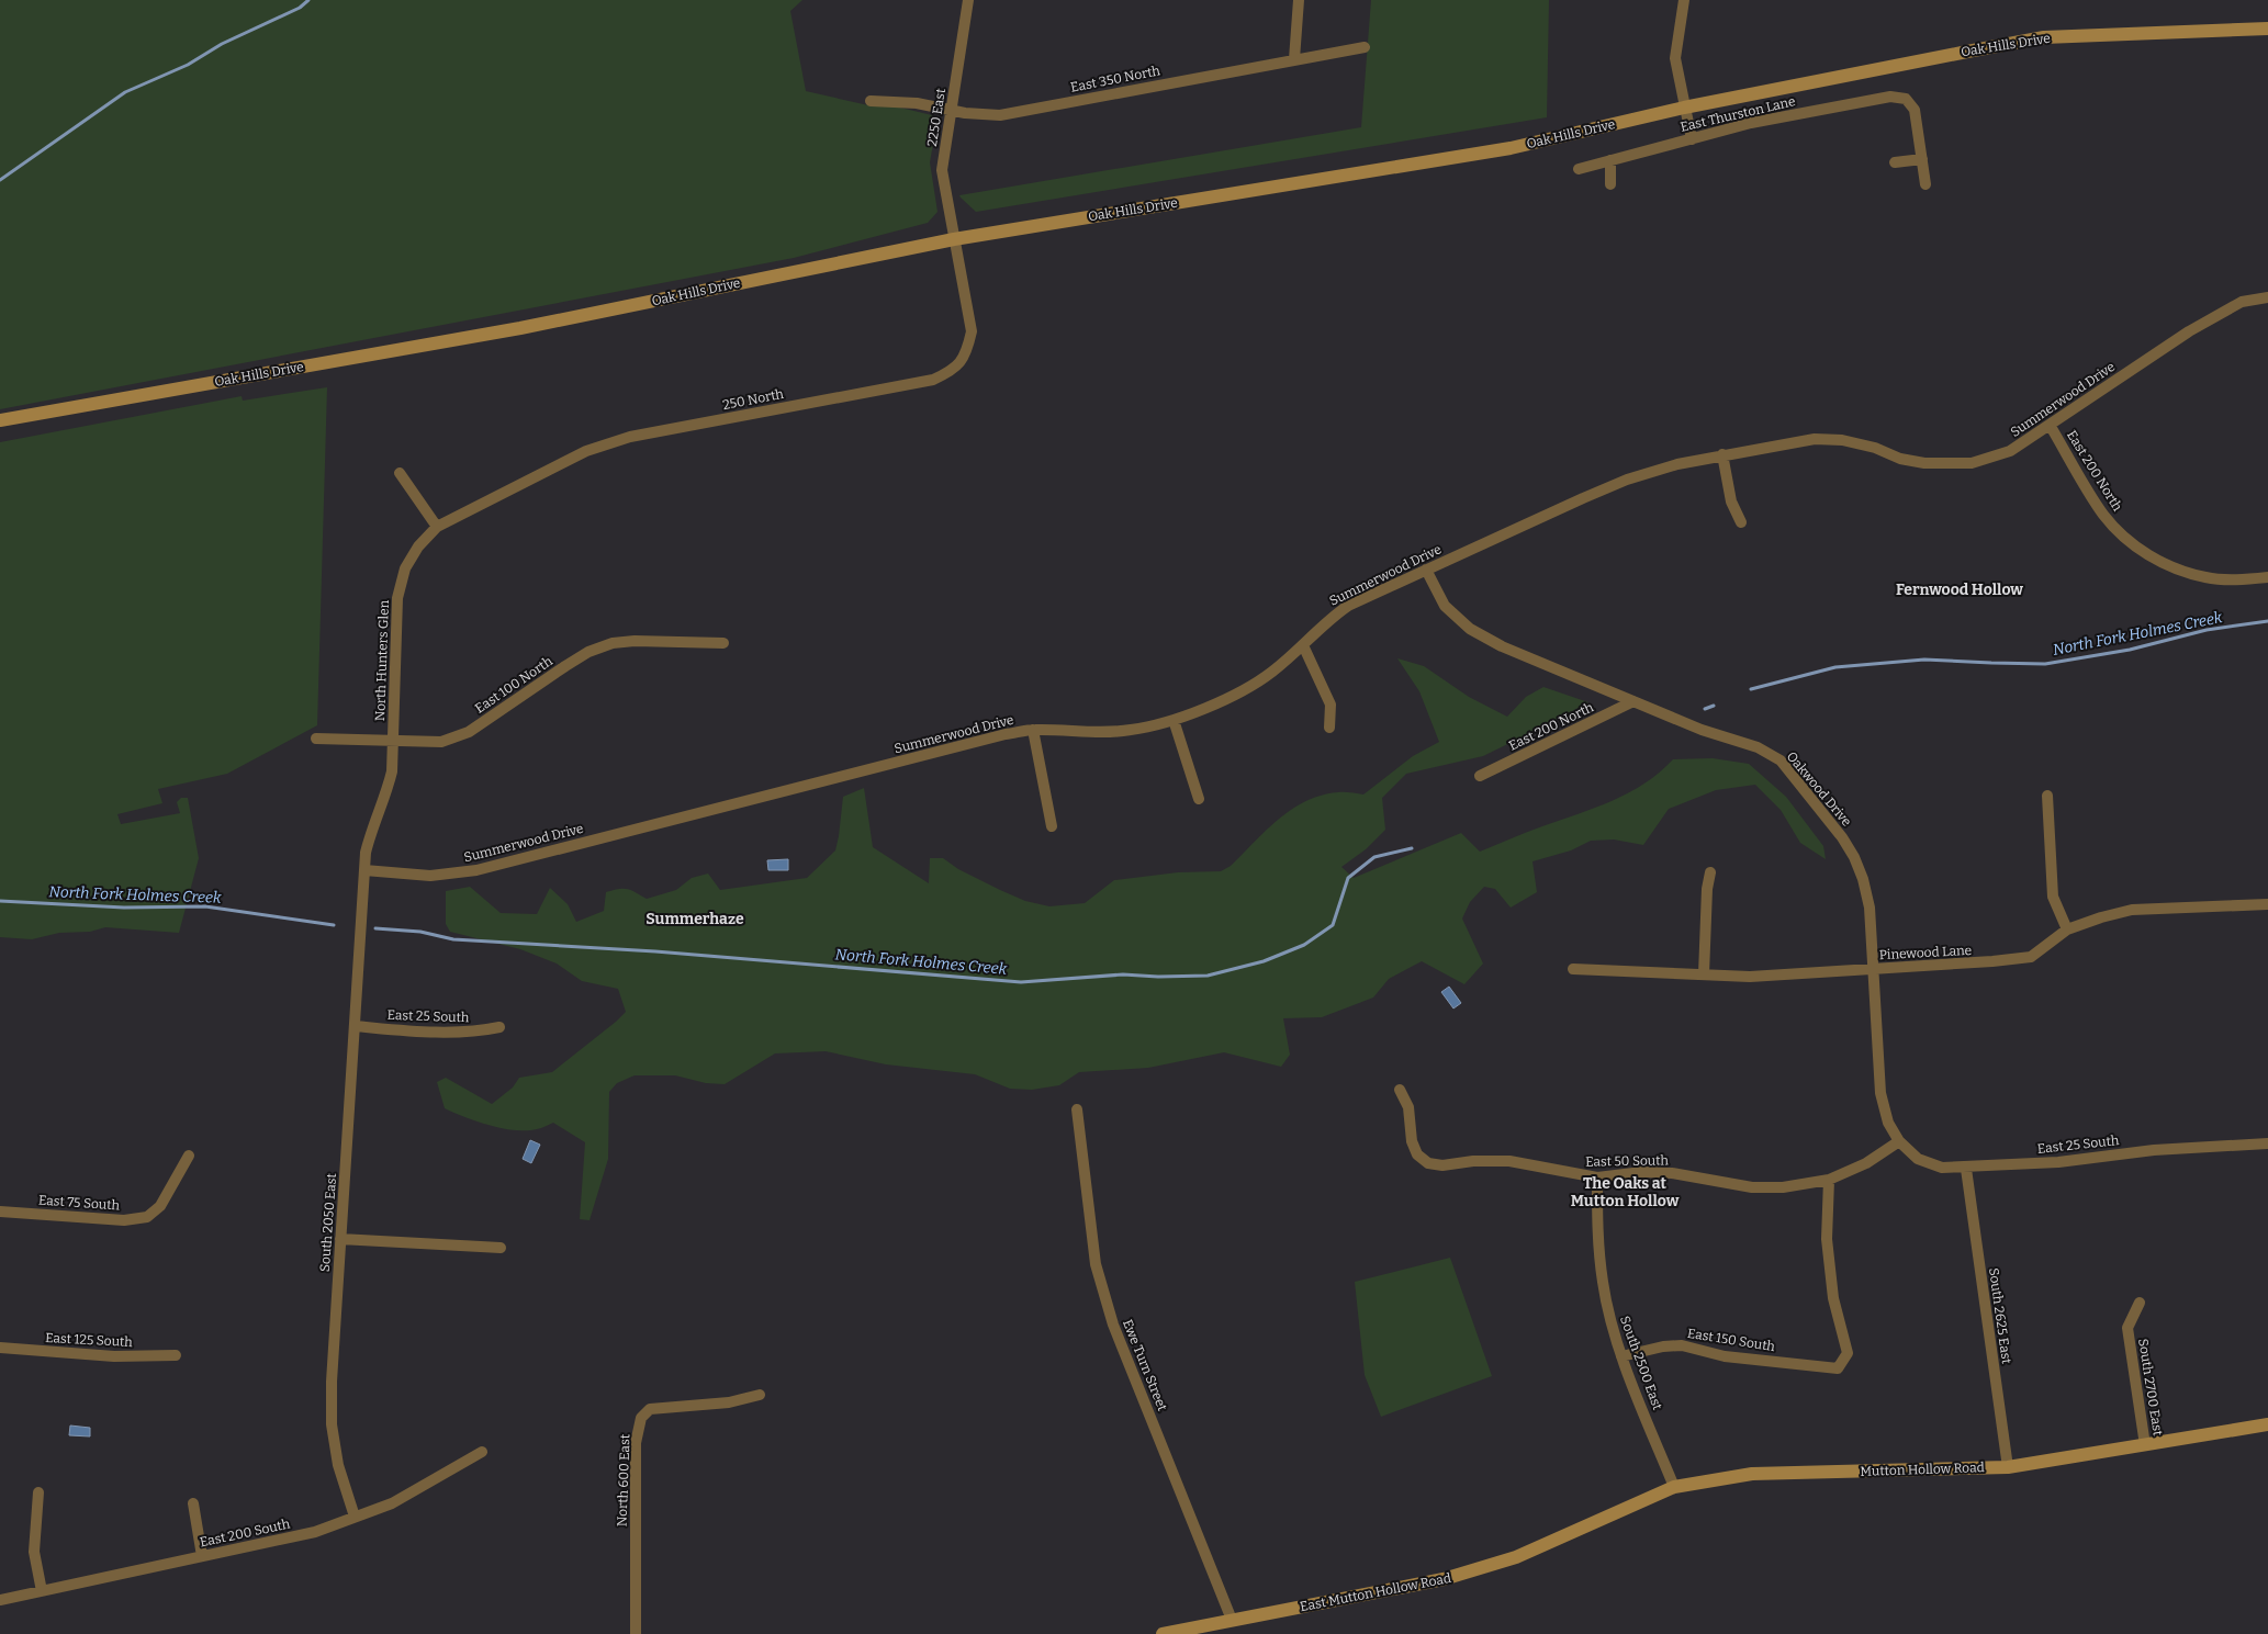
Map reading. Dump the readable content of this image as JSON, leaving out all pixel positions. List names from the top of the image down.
{
  "streets": {
    "main road": ["Oak Hills Drive", "Mutton Hollow Road", "East Mutton Hollow Road"],
    "street": [
      "East 350 North",
      "East Thurston Lane",
      "2250 East",
      "250 North",
      "Summerwood Drive",
      "East 200 North",
      "North Hunters Glen",
      "East 100 North",
      "Oakwood Drive",
      "Pinewood Lane",
      "East 25 South",
      "East 50 South",
      "East 75 South",
      "South 2050 East",
      "South 2625 East",
      "East 125 South",
      "East 150 South",
      "South 2500 East",
      "Ewe Turn Street",
      "South 2700 East",
      "North 600 East",
      "East 200 South"
    ]
  },
  "crossings": [
    ["Oak Hills Drive", "2250 East"],
    ["Oak Hills Drive", "250 North"],
    ["East 350 North", "2250 East"],
    ["2250 East", "250 North"],
    ["250 North", "North Hunters Glen"],
    ["Summerwood Drive", "East 200 North"],
    ["Summerwood Drive", "North Hunters Glen"],
    ["Summerwood Drive", "Oakwood Drive"],
    ["Summerwood Drive", "South 2050 East"],
    ["East 200 North", "Oakwood Drive"],
    ["North Hunters Glen", "East 100 North"],
    ["North Hunters Glen", "South 2050 East"],
    ["Oakwood Drive", "Pinewood Lane"],
    ["Oakwood Drive", "East 25 South"],
    ["Oakwood Drive", "East 50 South"],
    ["East 25 South", "East 50 South"],
    ["East 25 South", "South 2050 East"],
    ["East 25 South", "South 2625 East"],
    ["East 50 South", "East 150 South"],
    ["East 50 South", "South 2500 East"],
    ["South 2050 East", "East 200 South"],
    ["South 2625 East", "Mutton Hollow Road"],
    ["East 150 South", "South 2500 East"],
    ["South 2500 East", "Mutton Hollow Road"],
    ["Ewe Turn Street", "East Mutton Hollow Road"],
    ["South 2700 East", "Mutton Hollow Road"],
    ["Mutton Hollow Road", "East Mutton Hollow Road"]
  ],
  "districts": ["Fernwood Hollow", "Summerhaze", "The Oaks at Mutton Hollow"],
  "water": ["North Fork Holmes Creek"]
}
